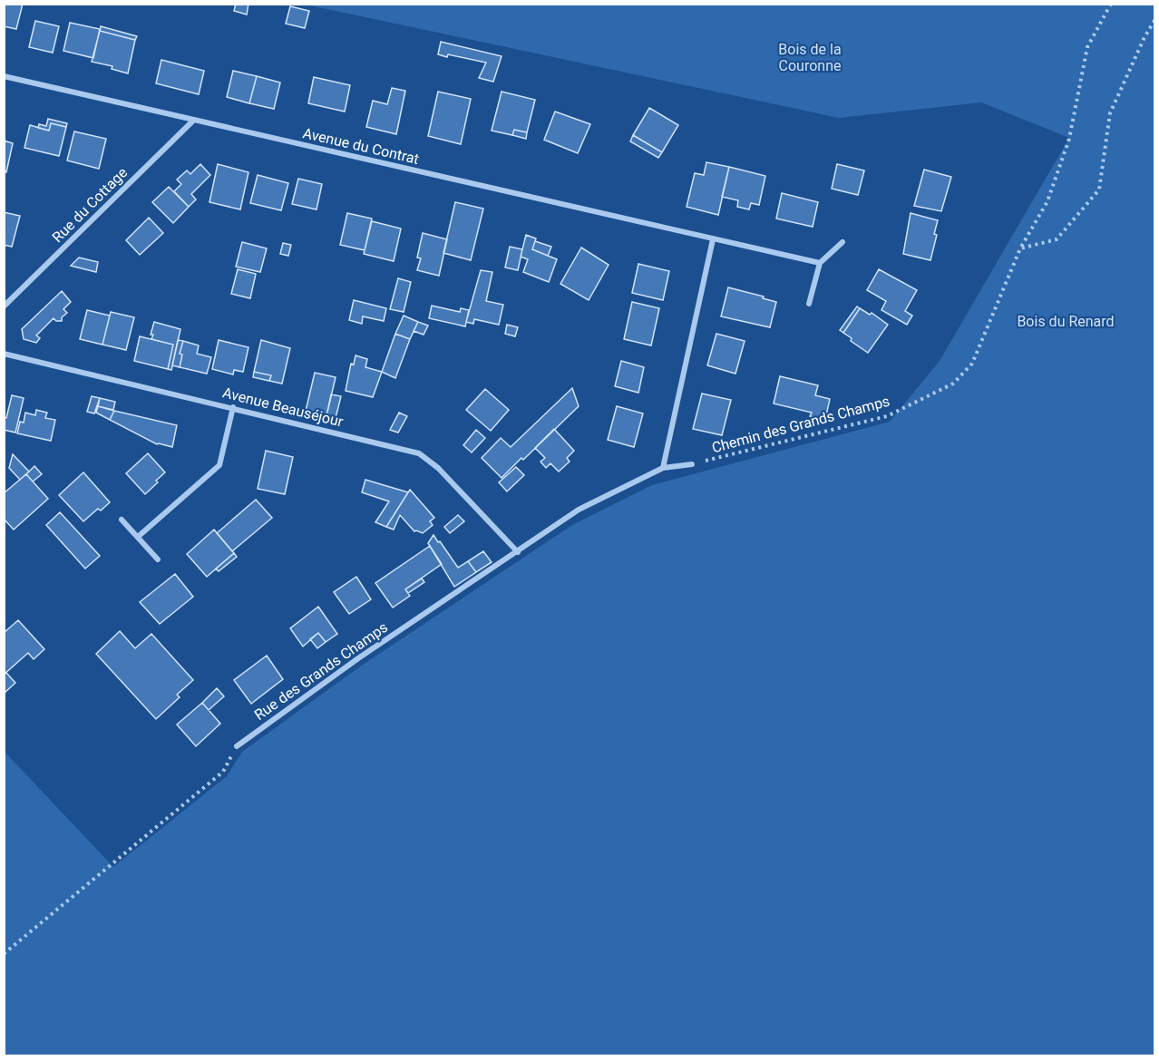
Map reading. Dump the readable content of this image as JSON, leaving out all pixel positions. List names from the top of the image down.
{
  "streets": {
    "street": [
      "Avenue du Contrat",
      "Rue du Cottage",
      "Avenue Beauséjour",
      "Rue des Grands Champs"
    ],
    "path": ["Chemin des Grands Champs"]
  },
  "crossings": [
    ["Avenue du Contrat", "Rue du Cottage"],
    ["Avenue Beauséjour", "Rue des Grands Champs"],
    ["Chemin des Grands Champs", "Rue des Grands Champs"]
  ],
  "parks": ["Bois de la Couronne", "Bois du Renard"]
}
